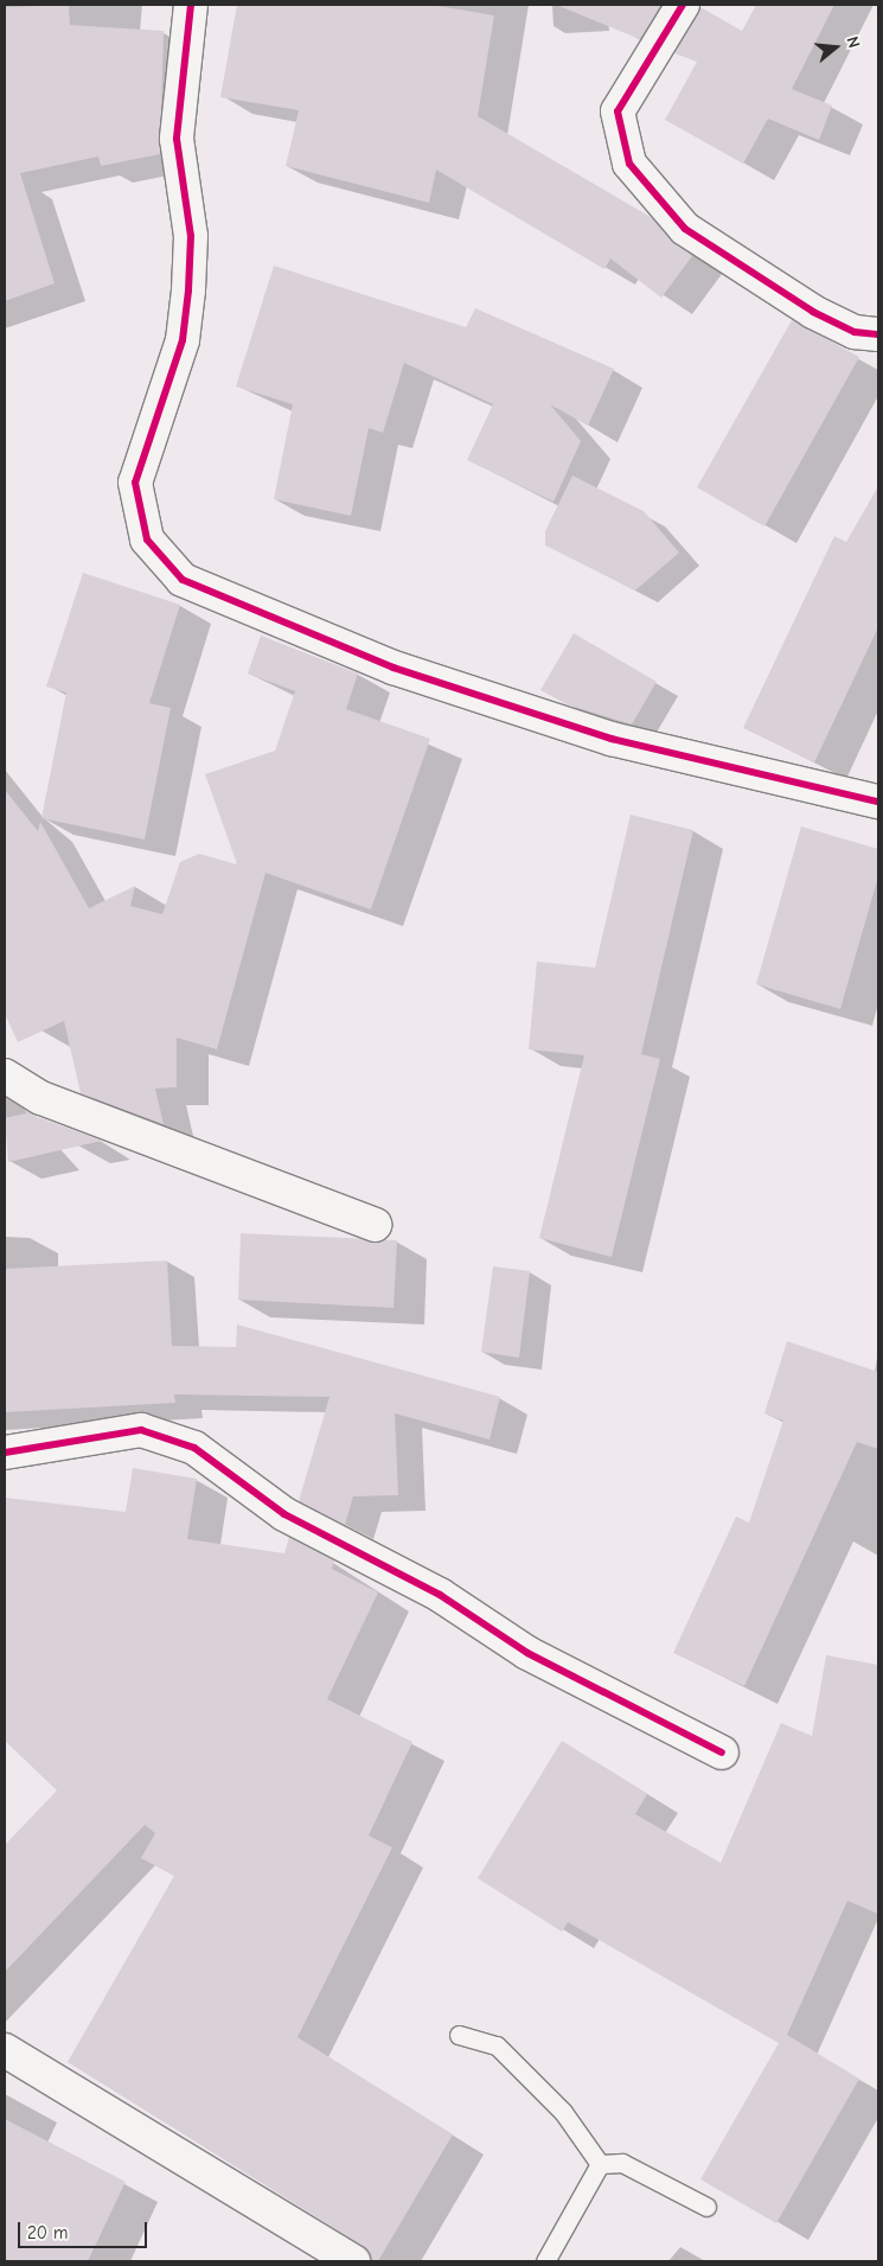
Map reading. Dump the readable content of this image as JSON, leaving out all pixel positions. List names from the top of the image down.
{
  "scale_bar": "20 m",
  "north": "right"
}
